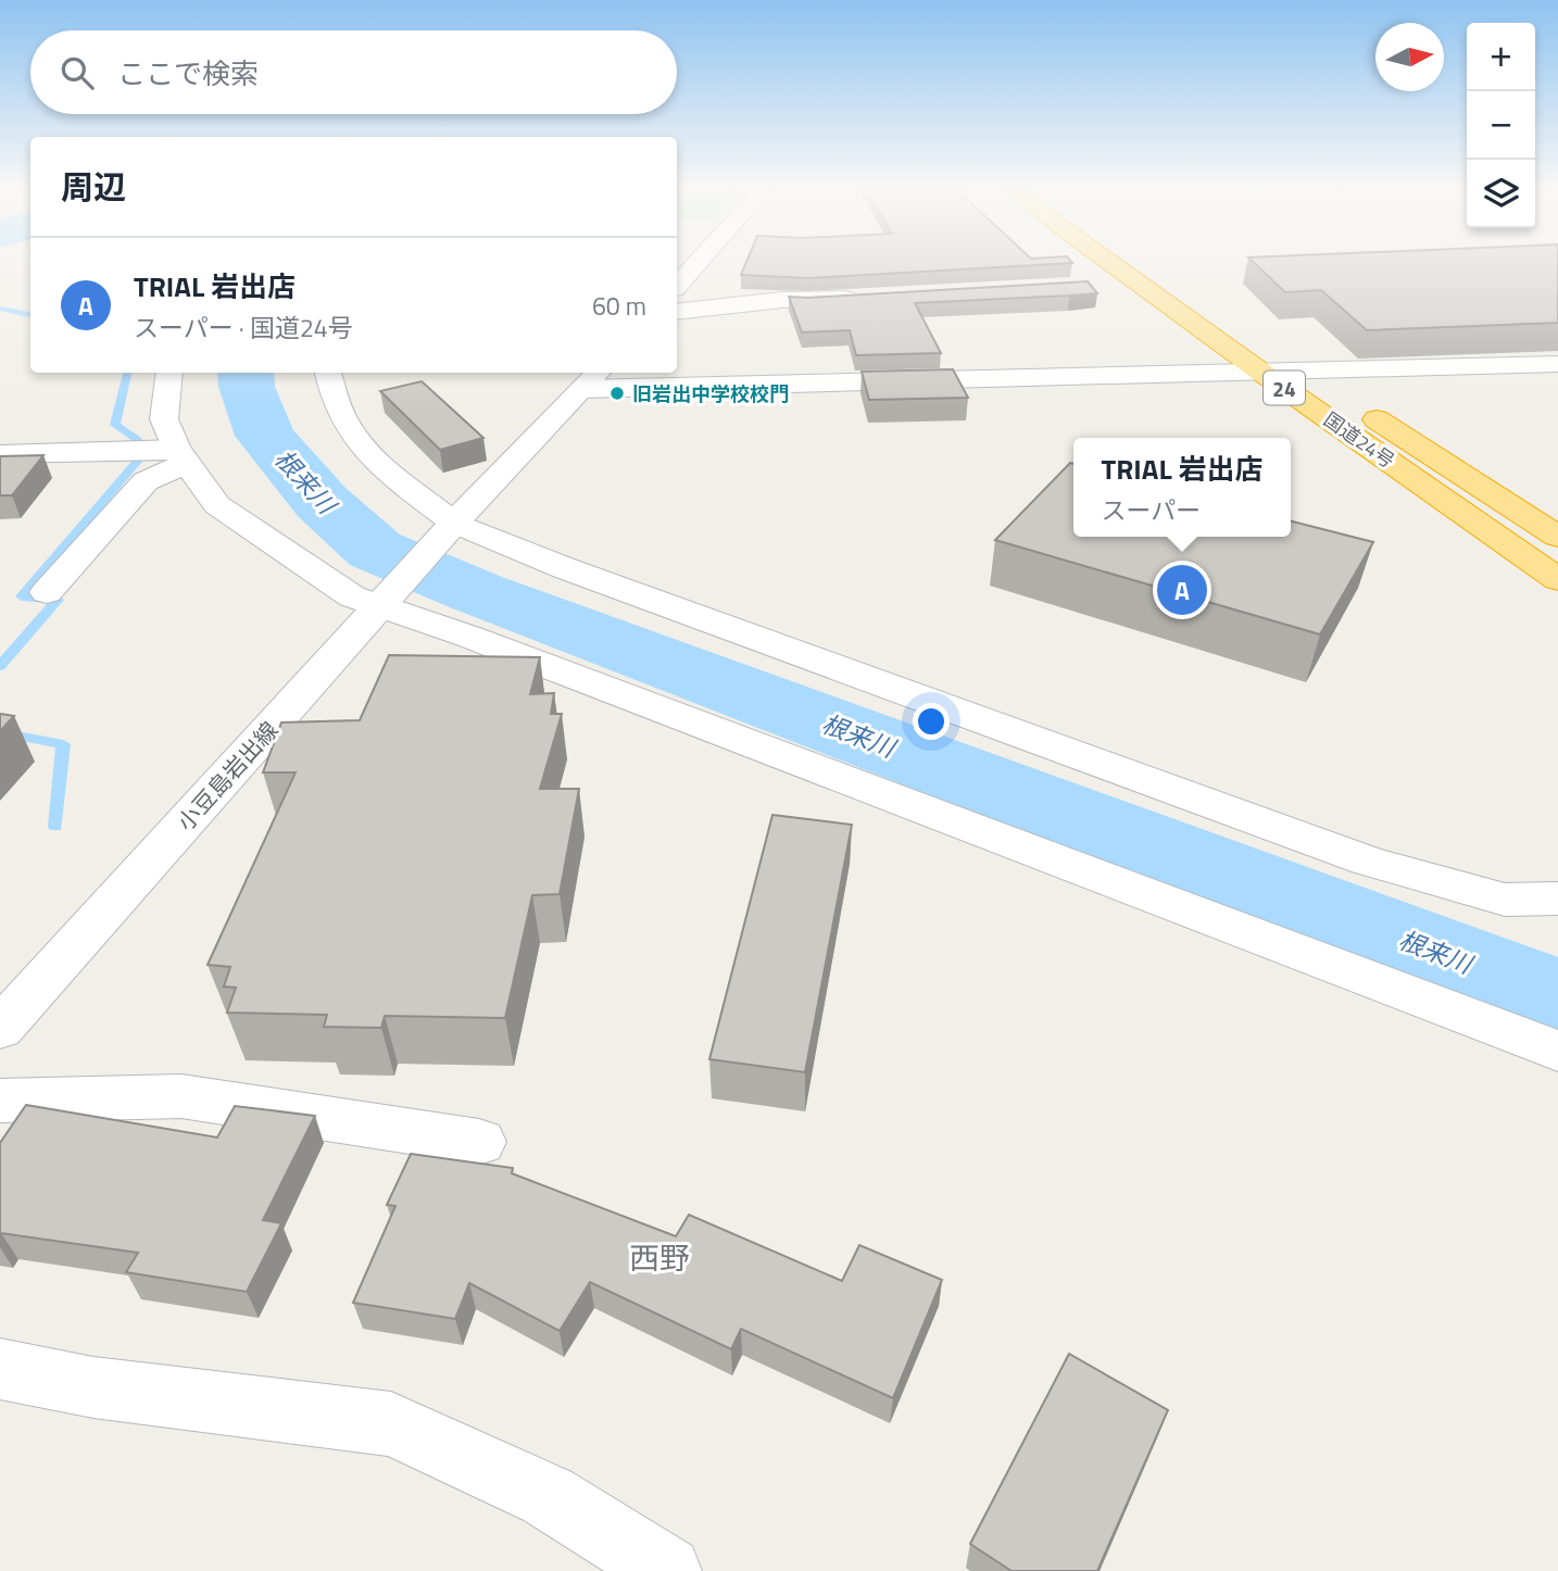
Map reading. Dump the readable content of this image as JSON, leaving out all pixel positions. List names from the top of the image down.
{
  "streets": {
    "highway": ["24", "国道24号"],
    "street": ["小豆島岩出線"]
  },
  "districts": ["西野"],
  "water": ["根来川"],
  "places": ["旧岩出中学校校門"],
  "north": "right",
  "page": {
    "map_buttons": ["+", "−"],
    "search": "ここで検索",
    "heading": "周辺",
    "list": [
      {
        "mark": "A",
        "name": "TRIAL 岩出店",
        "note": "スーパー · 国道24号",
        "value": "60 m"
      }
    ],
    "popup": ["TRIAL 岩出店", "スーパー"],
    "pins": "A"
  }
}
